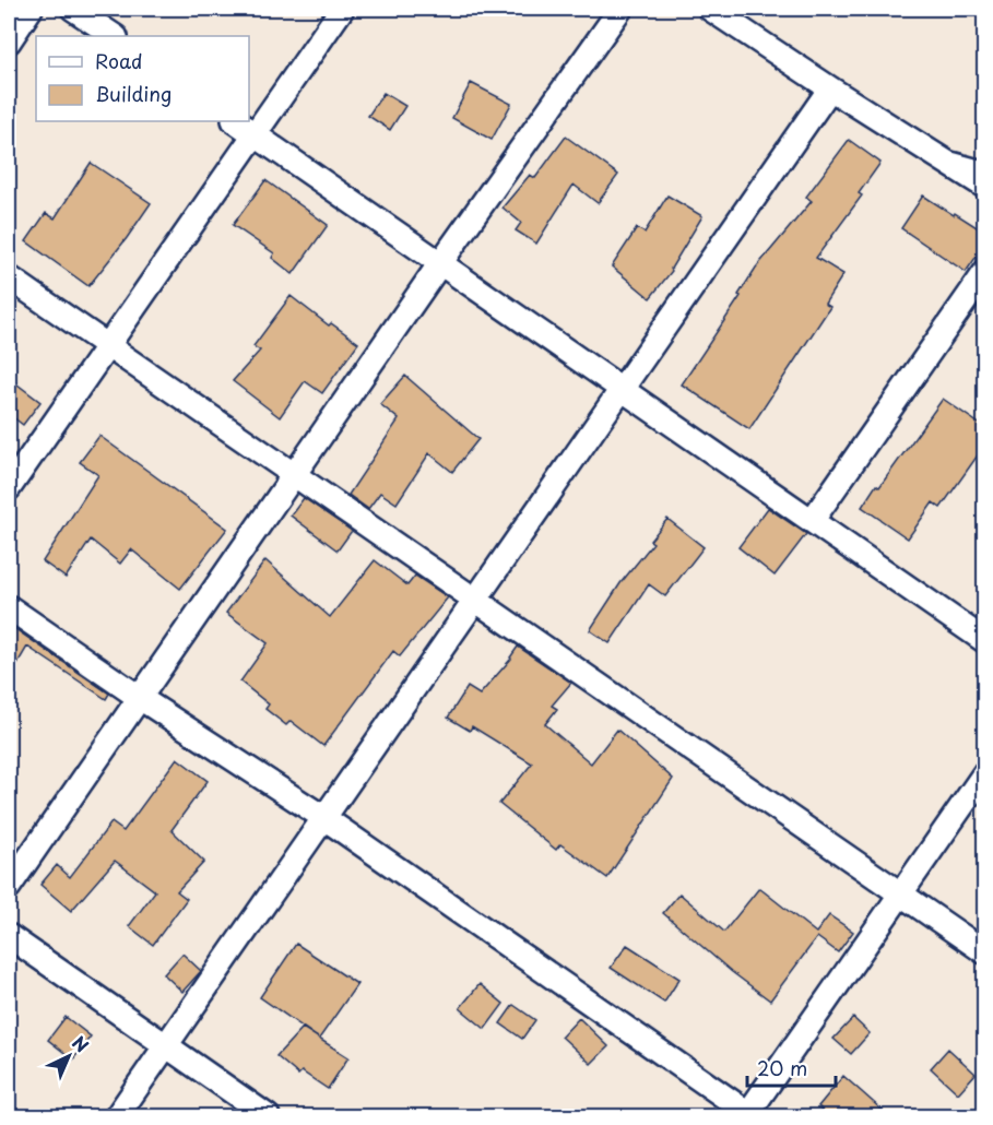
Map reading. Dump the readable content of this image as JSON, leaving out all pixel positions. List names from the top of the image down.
{
  "legend": ["Road", "Building"],
  "scale_bar": "20 m",
  "north": "top right"
}
